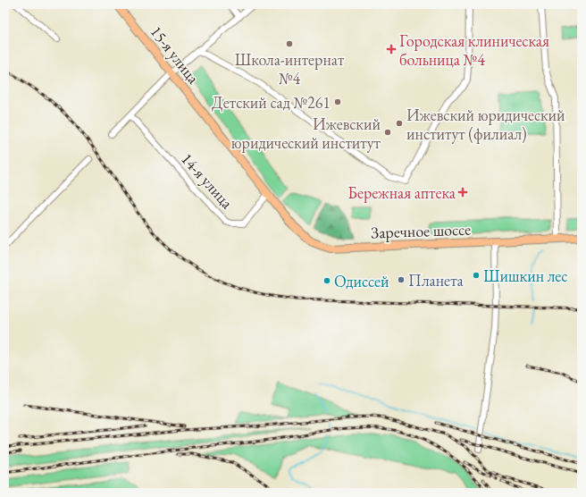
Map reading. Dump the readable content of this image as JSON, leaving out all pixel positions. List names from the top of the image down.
{
  "streets": {
    "main road": ["15-я улица", "Заречное шоссе"],
    "street": ["14-я улица"]
  },
  "crossings": [
    ["15-я улица", "14-я улица"],
    ["15-я улица", "Заречное шоссе"]
  ],
  "places": {
    "other": [
      "Школа-интернат №4",
      "Детский сад №261",
      "Ижевский юридический институт (филиал)",
      "Ижевский юридический институт",
      "Шишкин лес",
      "Планета",
      "Одиссей"
    ],
    "health": ["Городская клиническая больница №4", "Бережная аптека"]
  }
}
